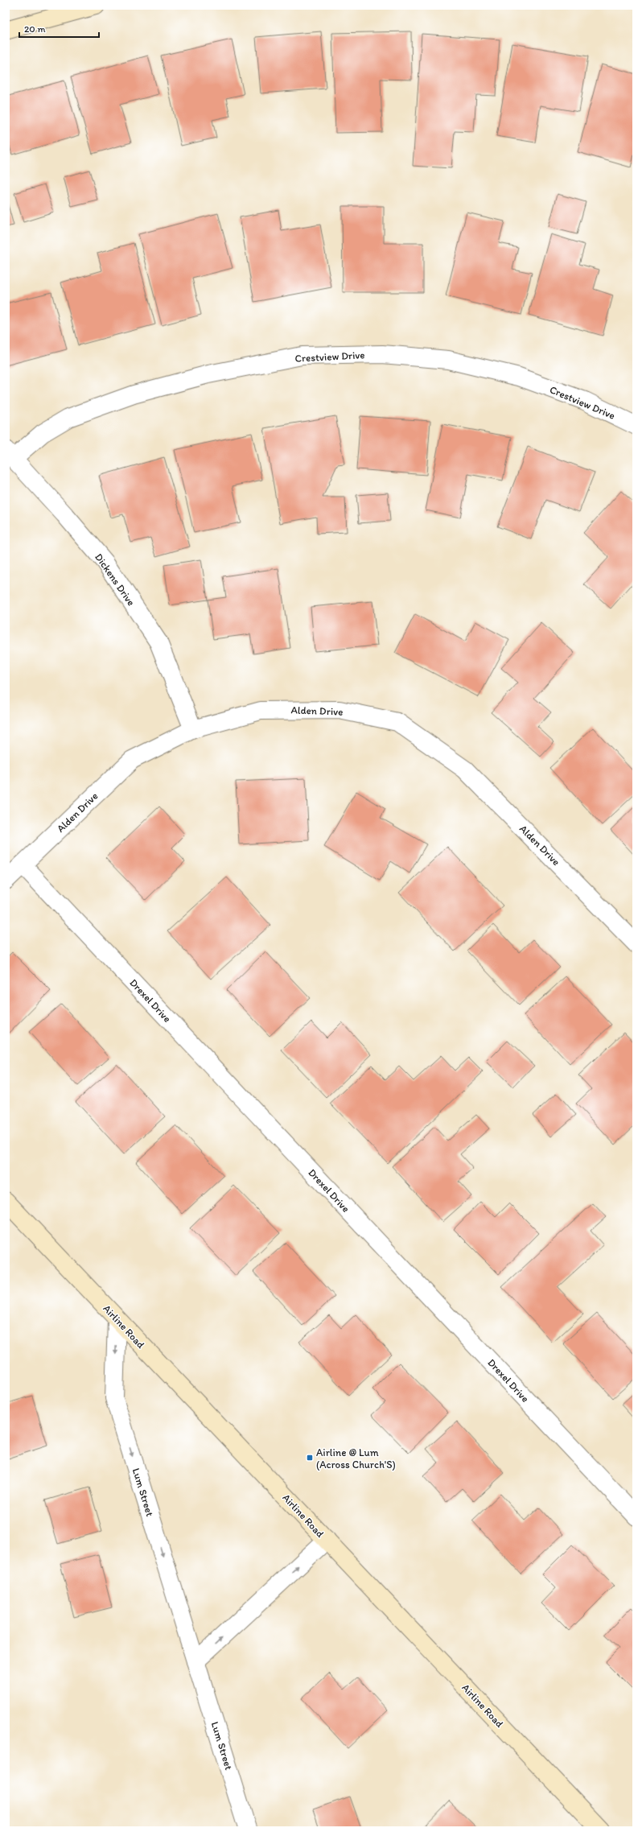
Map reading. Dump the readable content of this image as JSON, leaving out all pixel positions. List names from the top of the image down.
{
  "streets": {
    "main road": ["Airline Road"],
    "street": [
      "Crestview Drive",
      "Dickens Drive",
      "Alden Drive",
      "Drexel Drive",
      "Lum Street"
    ]
  },
  "crossings": [
    ["Crestview Drive", "Dickens Drive"],
    ["Dickens Drive", "Alden Drive"],
    ["Alden Drive", "Drexel Drive"],
    ["Airline Road", "Lum Street"]
  ],
  "one_way": ["Lum Street"],
  "places": {
    "transit": ["Airline @ Lum (Across Church'S)"]
  },
  "scale_bar": "20 m"
}
